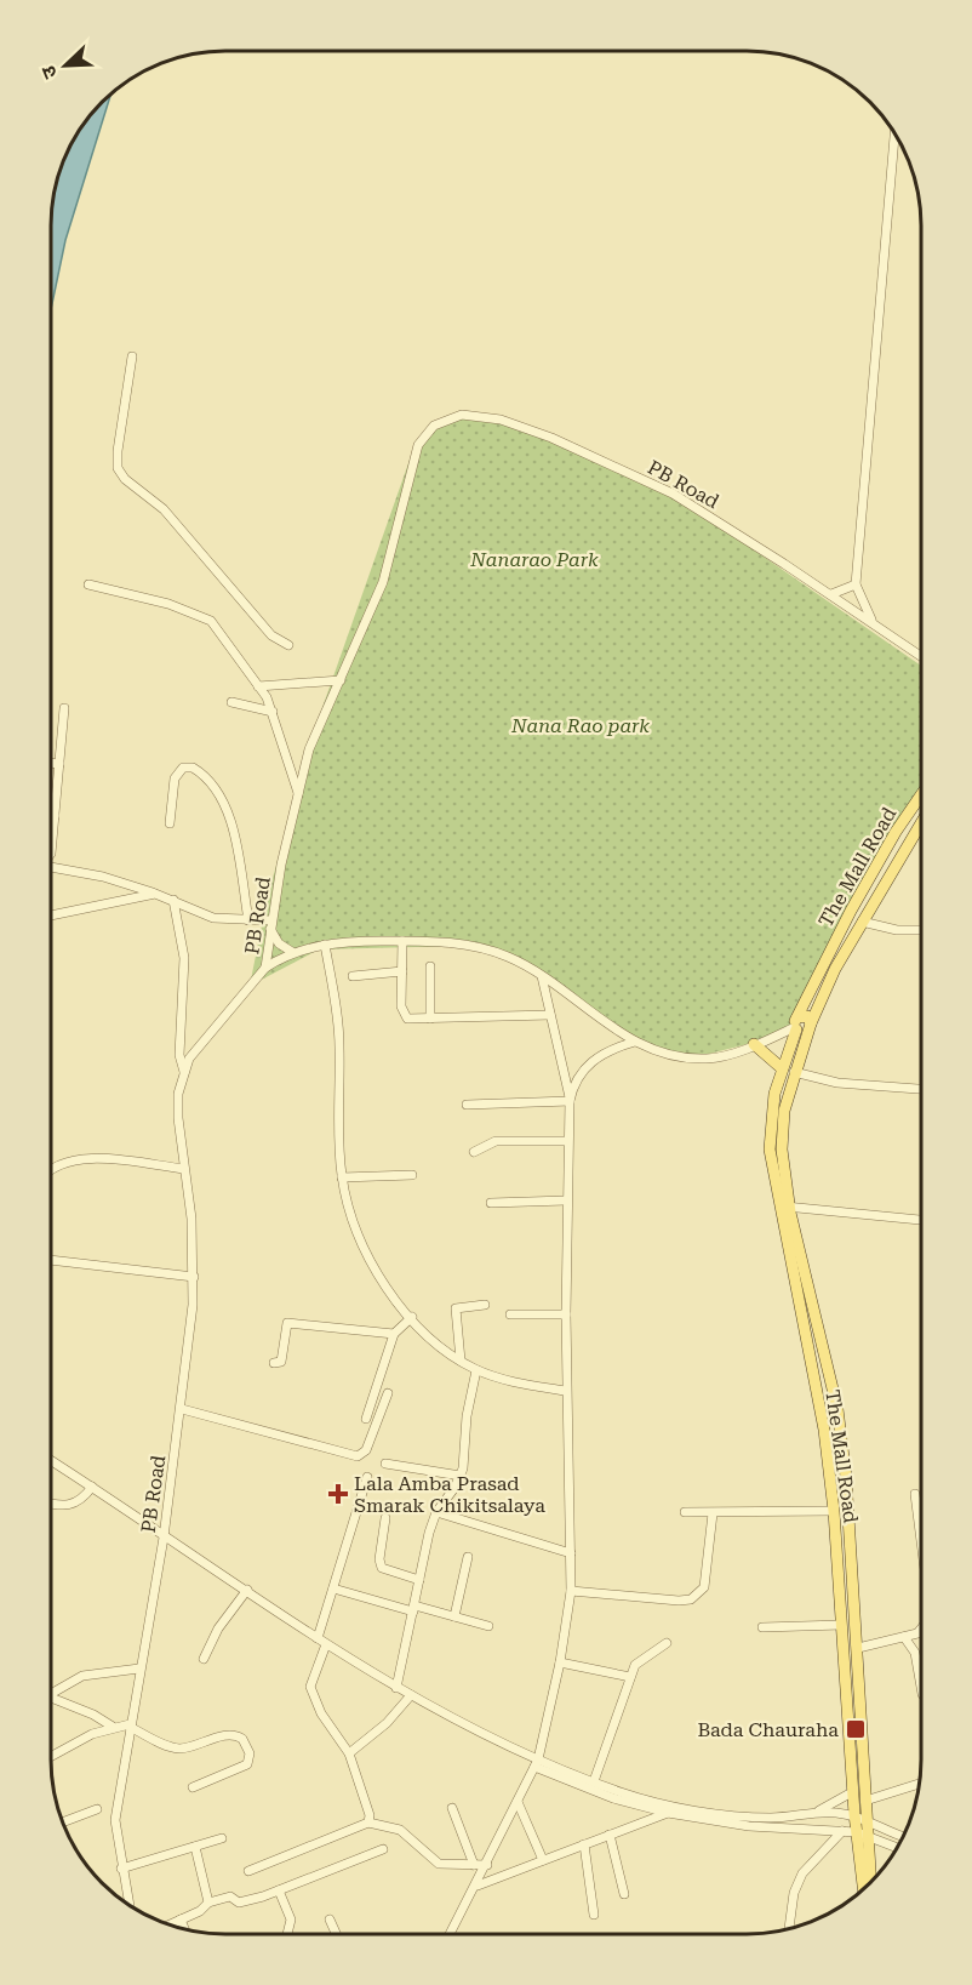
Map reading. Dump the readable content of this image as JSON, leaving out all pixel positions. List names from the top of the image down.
{
  "streets": {
    "main road": ["The Mall Road"],
    "street": ["PB Road"]
  },
  "parks": ["Nanarao Park", "Nana Rao park"],
  "places": {
    "health": ["Lala Amba Prasad Smarak Chikitsalaya"],
    "transit": ["Bada Chauraha"]
  },
  "north": "bottom left"
}
